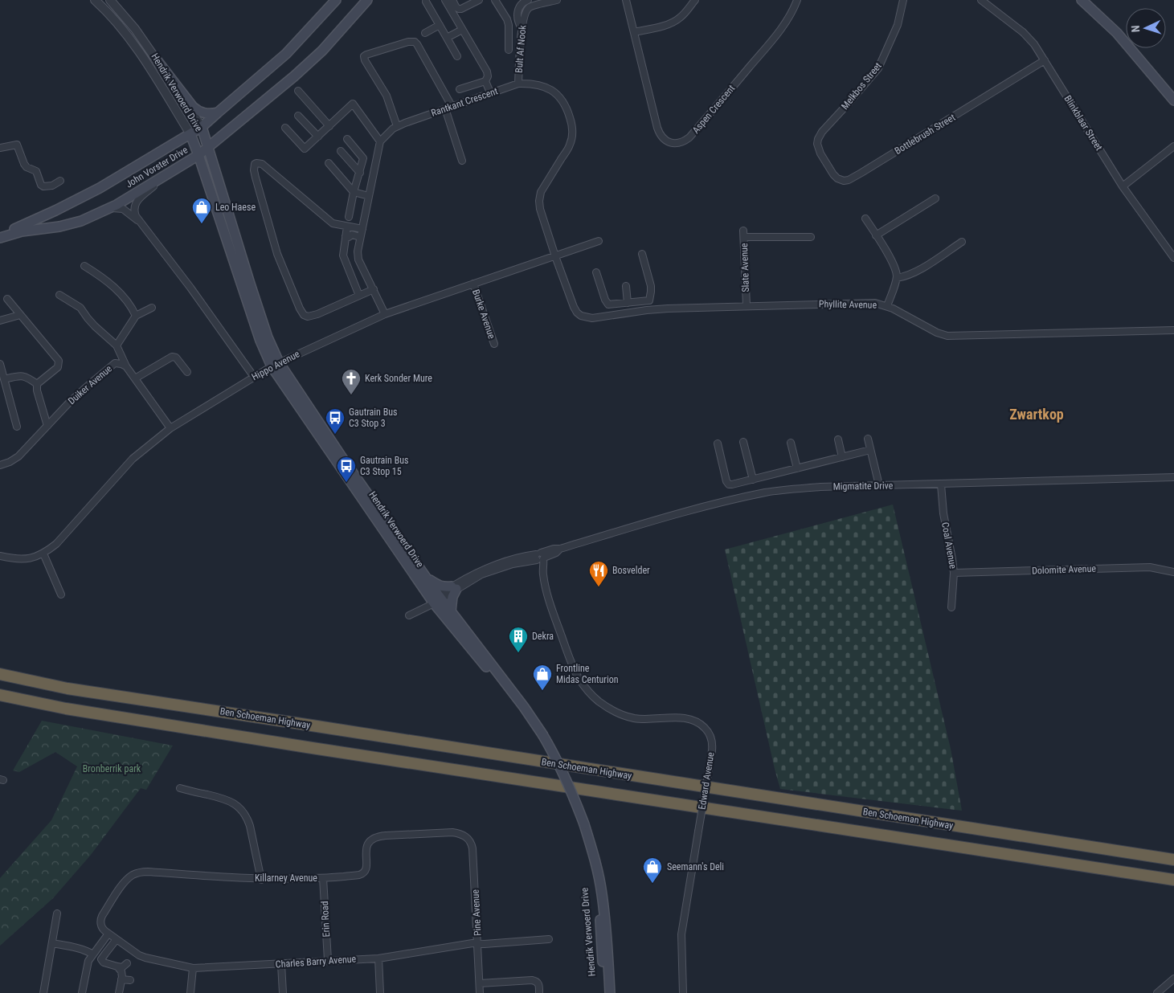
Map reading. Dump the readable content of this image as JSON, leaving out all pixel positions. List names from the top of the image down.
{
  "streets": {
    "highway": ["Ben Schoeman Highway"],
    "main road": ["Hendrik Verwoerd Drive", "John Vorster Drive"],
    "street": [
      "Bult Af Nook",
      "Melkbos Street",
      "Rantkant Crescent",
      "Aspen Crescent",
      "Blinkblaar Street",
      "Bottlebrush Street",
      "Slate Avenue",
      "Phyllite Avenue",
      "Burke Avenue",
      "Hippo Avenue",
      "Duiker Avenue",
      "Migmatite Drive",
      "Coal Avenue",
      "Dolomite Avenue",
      "Edward Avenue",
      "Killarney Avenue",
      "Pine Avenue",
      "Erin Road",
      "Charles Barry Avenue"
    ]
  },
  "crossings": [
    ["Bult Af Nook", "Rantkant Crescent"],
    ["Melkbos Street", "Bottlebrush Street"],
    ["Hendrik Verwoerd Drive", "John Vorster Drive"],
    ["Hendrik Verwoerd Drive", "Hippo Avenue"],
    ["Hendrik Verwoerd Drive", "Migmatite Drive"],
    ["Rantkant Crescent", "Phyllite Avenue"],
    ["Rantkant Crescent", "Hippo Avenue"],
    ["Blinkblaar Street", "Bottlebrush Street"],
    ["Slate Avenue", "Phyllite Avenue"],
    ["Phyllite Avenue", "Hippo Avenue"],
    ["Burke Avenue", "Hippo Avenue"],
    ["Hippo Avenue", "Duiker Avenue"],
    ["Migmatite Drive", "Coal Avenue"],
    ["Migmatite Drive", "Edward Avenue"],
    ["Coal Avenue", "Dolomite Avenue"],
    ["Killarney Avenue", "Pine Avenue"],
    ["Killarney Avenue", "Erin Road"],
    ["Killarney Avenue", "Charles Barry Avenue"],
    ["Pine Avenue", "Charles Barry Avenue"],
    ["Erin Road", "Charles Barry Avenue"]
  ],
  "districts": ["Zwartkop"],
  "parks": ["Bronberrik park"],
  "places": {
    "shop": ["Leo Haese", "Frontline Midas Centurion", "Seemann's Deli"],
    "church": ["Kerk Sonder Mure"],
    "bus stop": ["Gautrain Bus C3 Stop 3", "Gautrain Bus C3 Stop 15"],
    "restaurant": ["Bosvelder"],
    "building": ["Dekra"]
  },
  "north": "left"
}
